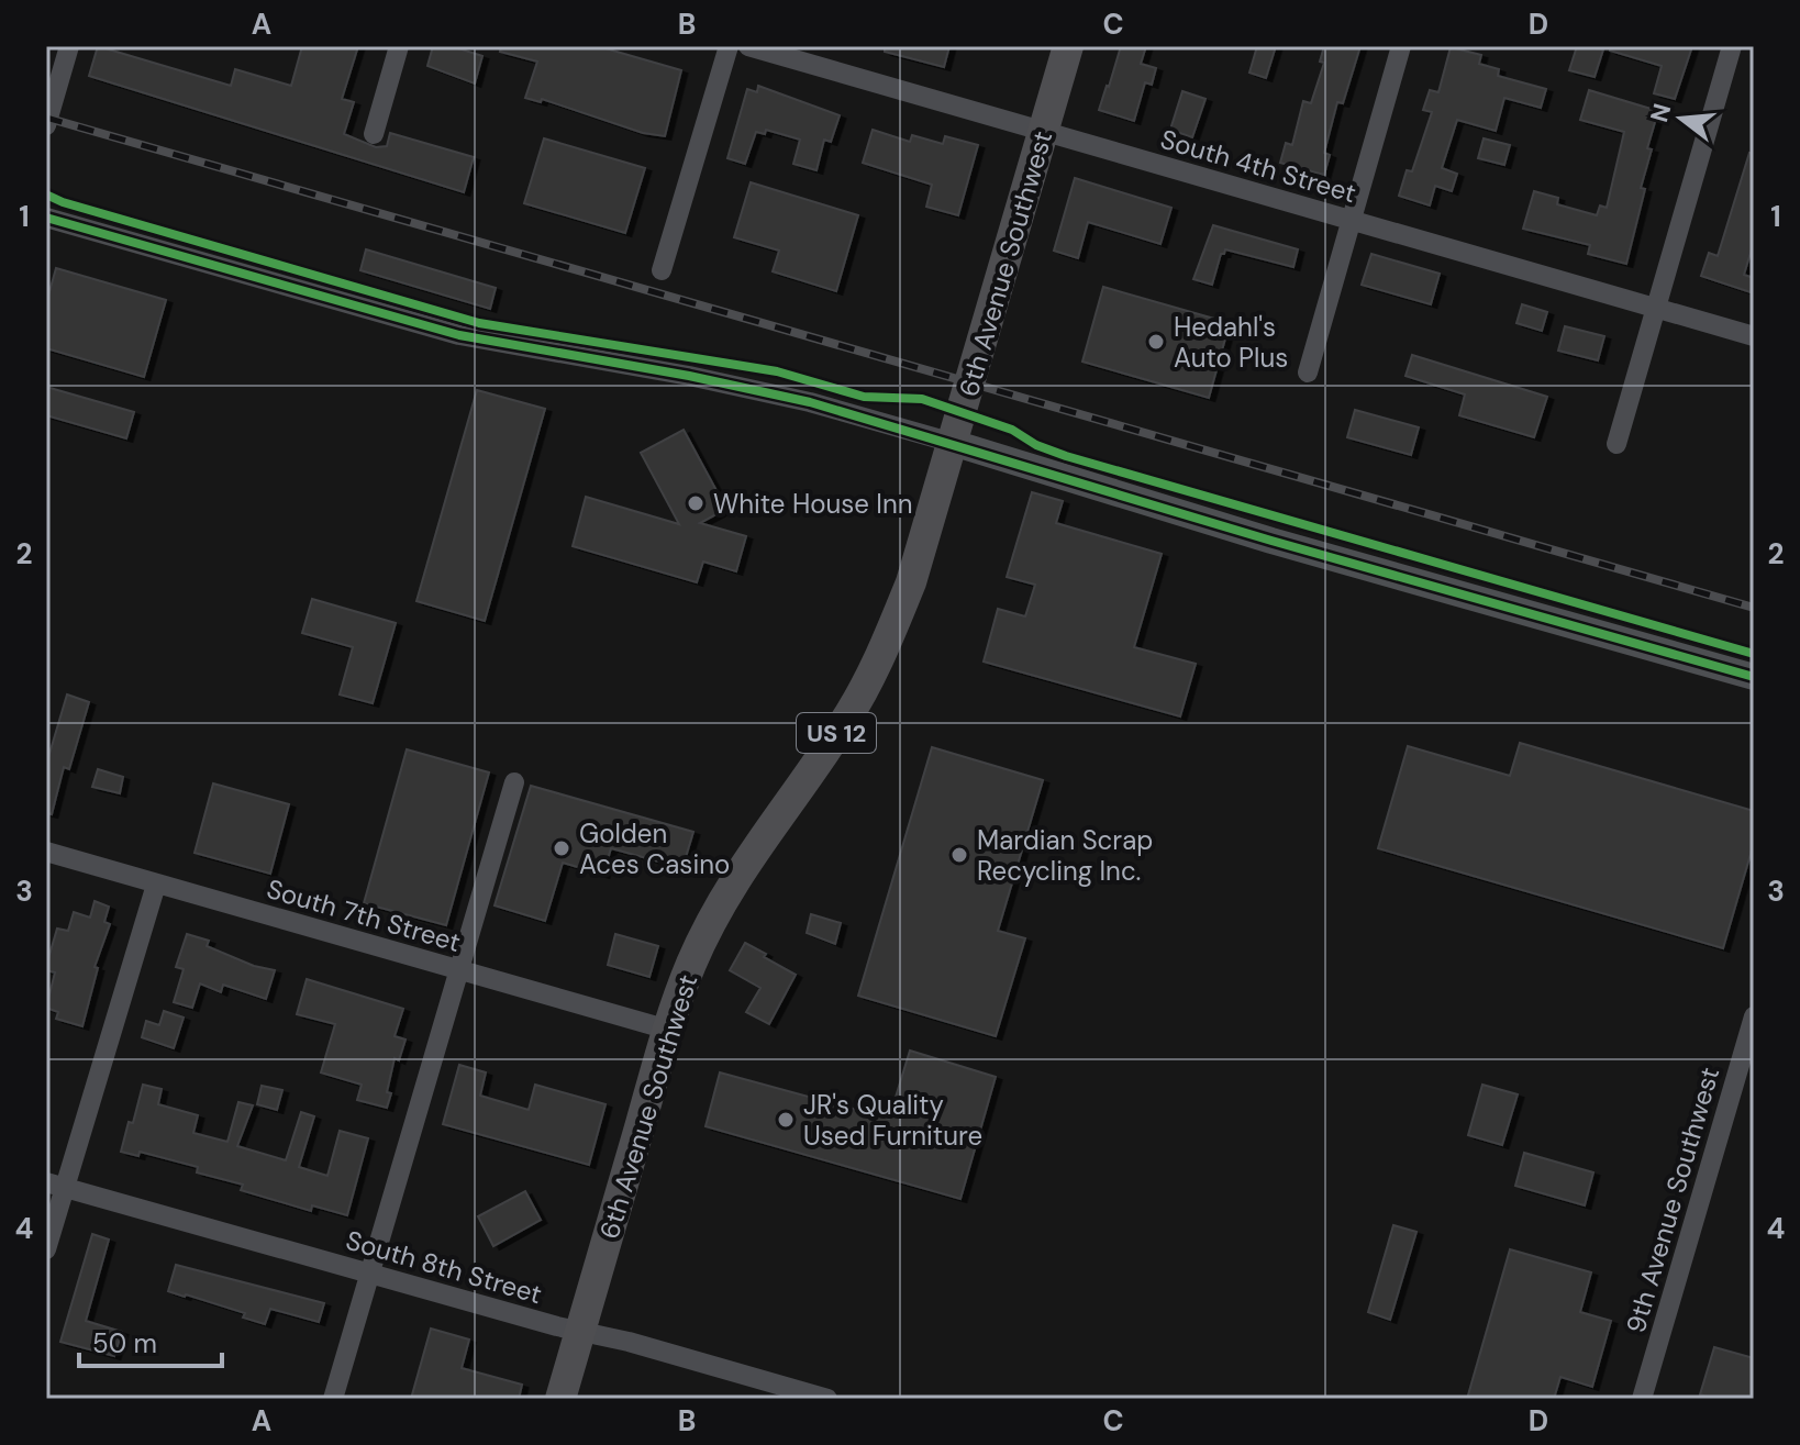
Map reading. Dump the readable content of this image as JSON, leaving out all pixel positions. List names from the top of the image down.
{
  "streets": {
    "highway": ["6th Avenue Southwest", "US 12"],
    "street": [
      "South 4th Street",
      "South 7th Street",
      "9th Avenue Southwest",
      "South 8th Street"
    ]
  },
  "crossings": [
    ["South 4th Street", "6th Avenue Southwest"],
    ["6th Avenue Southwest", "South 7th Street"],
    ["6th Avenue Southwest", "South 8th Street"]
  ],
  "places": [
    "Hedahl's Auto Plus",
    "White House Inn",
    "Golden Aces Casino",
    "Mardian Scrap Recycling Inc.",
    "JR's Quality Used Furniture"
  ],
  "scale_bar": "50 m",
  "north": "left",
  "grid": {
    "columns": [
      "A",
      "B",
      "C",
      "D"
    ],
    "rows": [
      "1",
      "2",
      "3",
      "4"
    ]
  }
}
